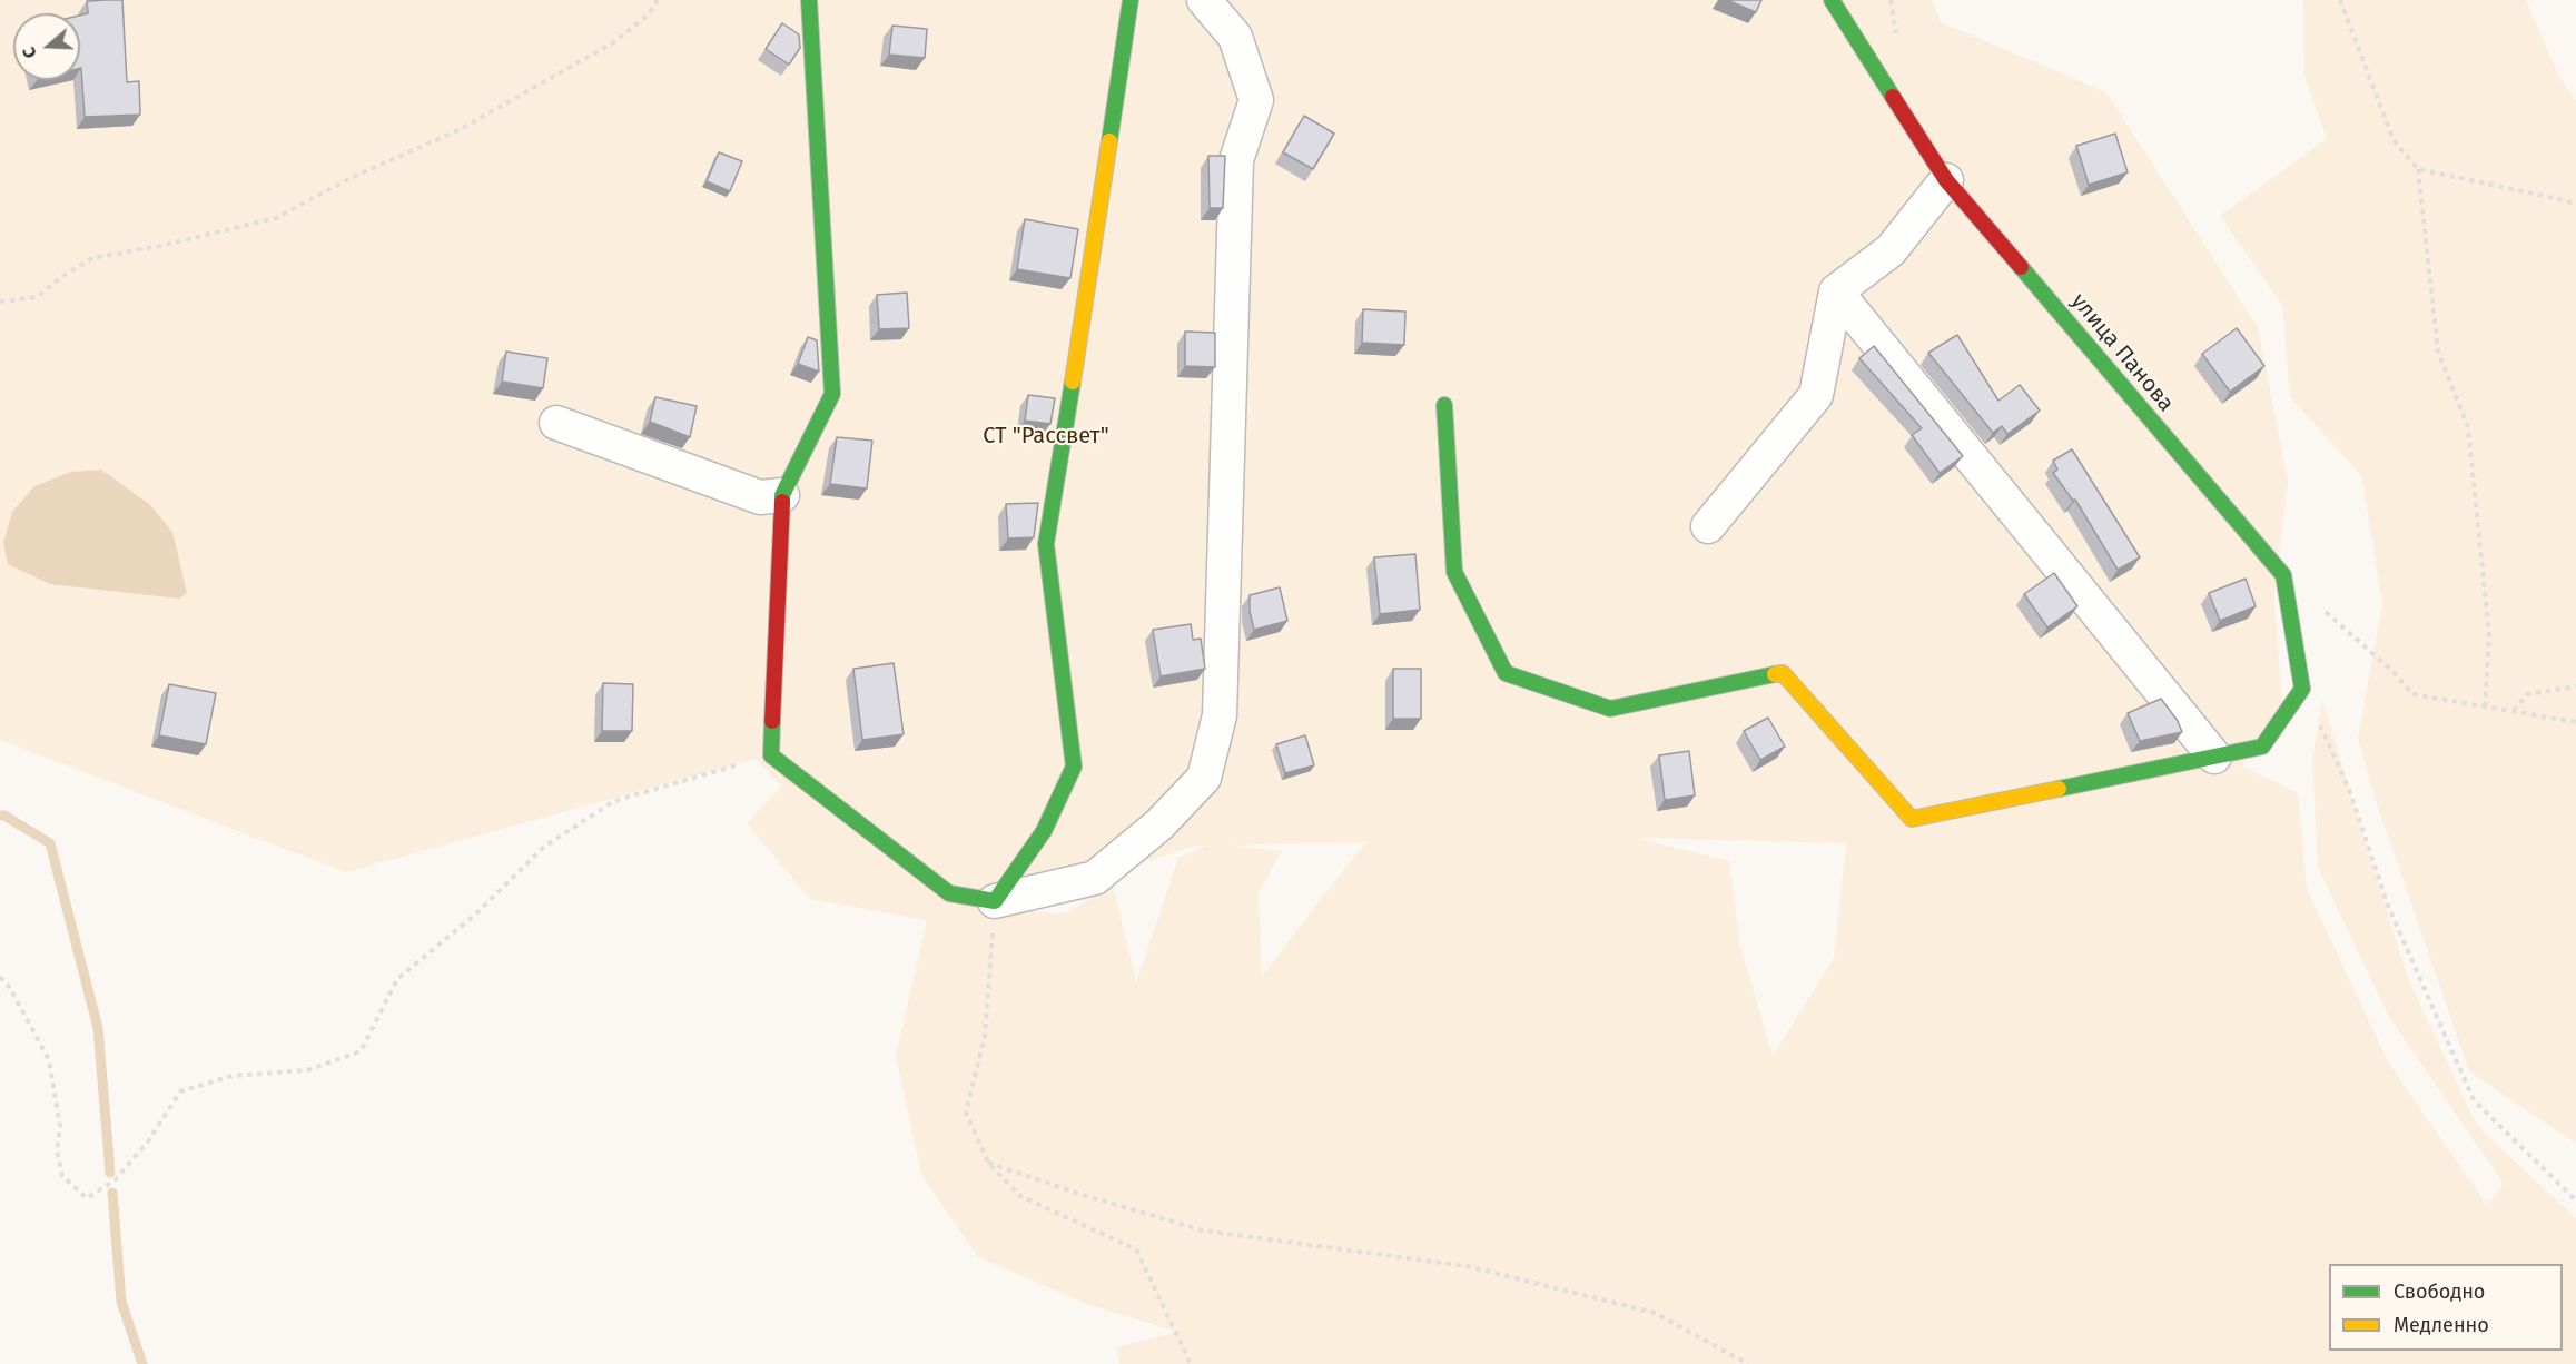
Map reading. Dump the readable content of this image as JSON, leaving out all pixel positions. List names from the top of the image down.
{
  "streets": {
    "street": ["улица Панова"]
  },
  "parks": ["СТ \"Рассвет\""],
  "legend": ["Свободно", "Медленно"],
  "north": "left"
}
